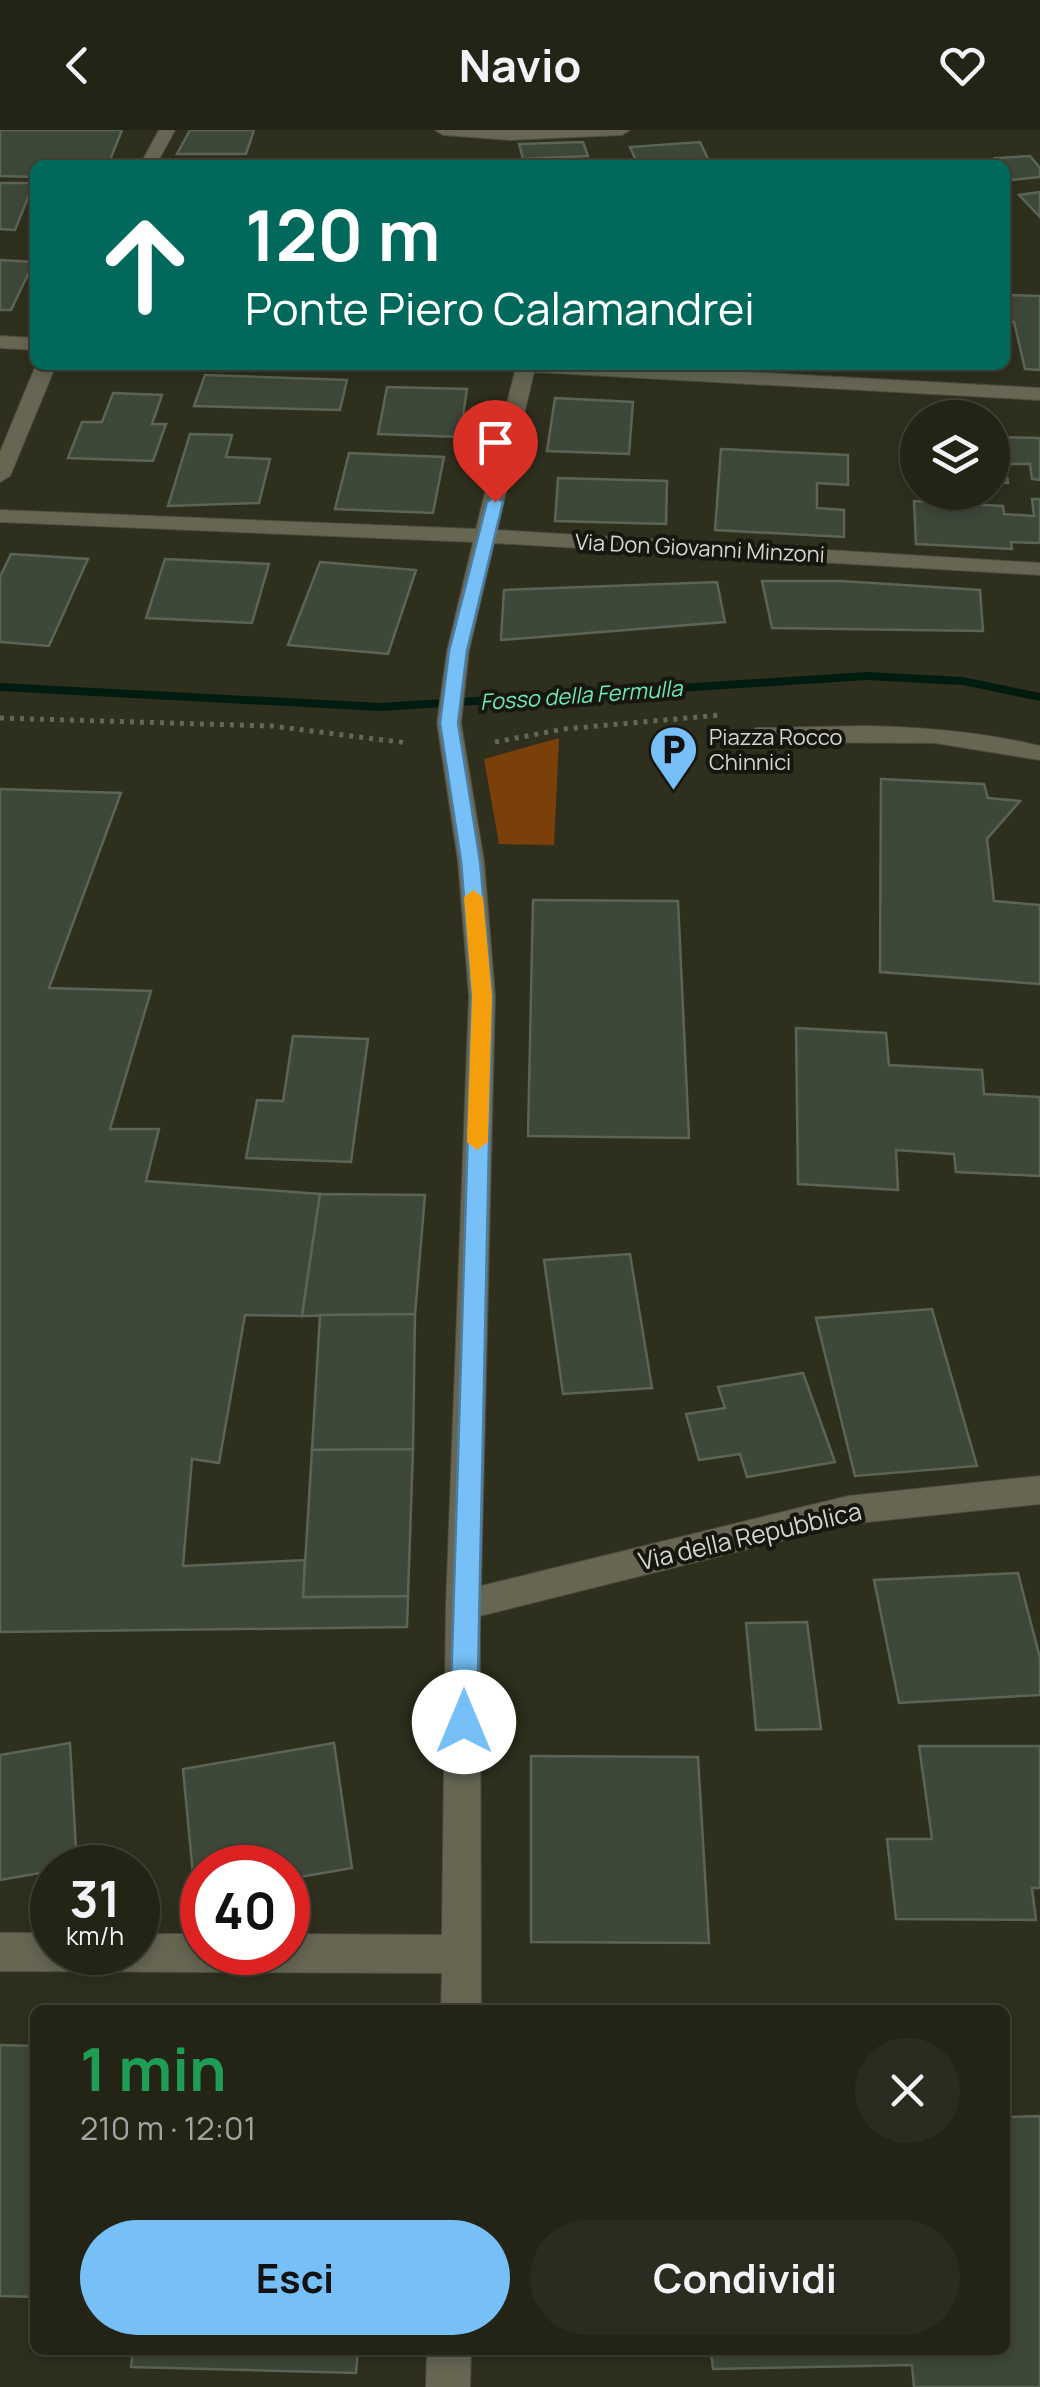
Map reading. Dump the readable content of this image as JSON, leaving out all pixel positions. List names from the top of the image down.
{
  "streets": {
    "street": ["Via Don Giovanni Minzoni", "Via della Repubblica"]
  },
  "water": ["Fosso della Fermulla"],
  "places": {
    "parking": ["Piazza Rocco Chinnici"]
  },
  "page": {
    "header": "Navio",
    "turn": ["120 m", "Ponte Piero Calamandrei"],
    "speed": "31 km/h",
    "limit": "40",
    "heading": ["1 min", "210 m · 12:01"],
    "buttons": ["Esci", "Condividi"]
  }
}
